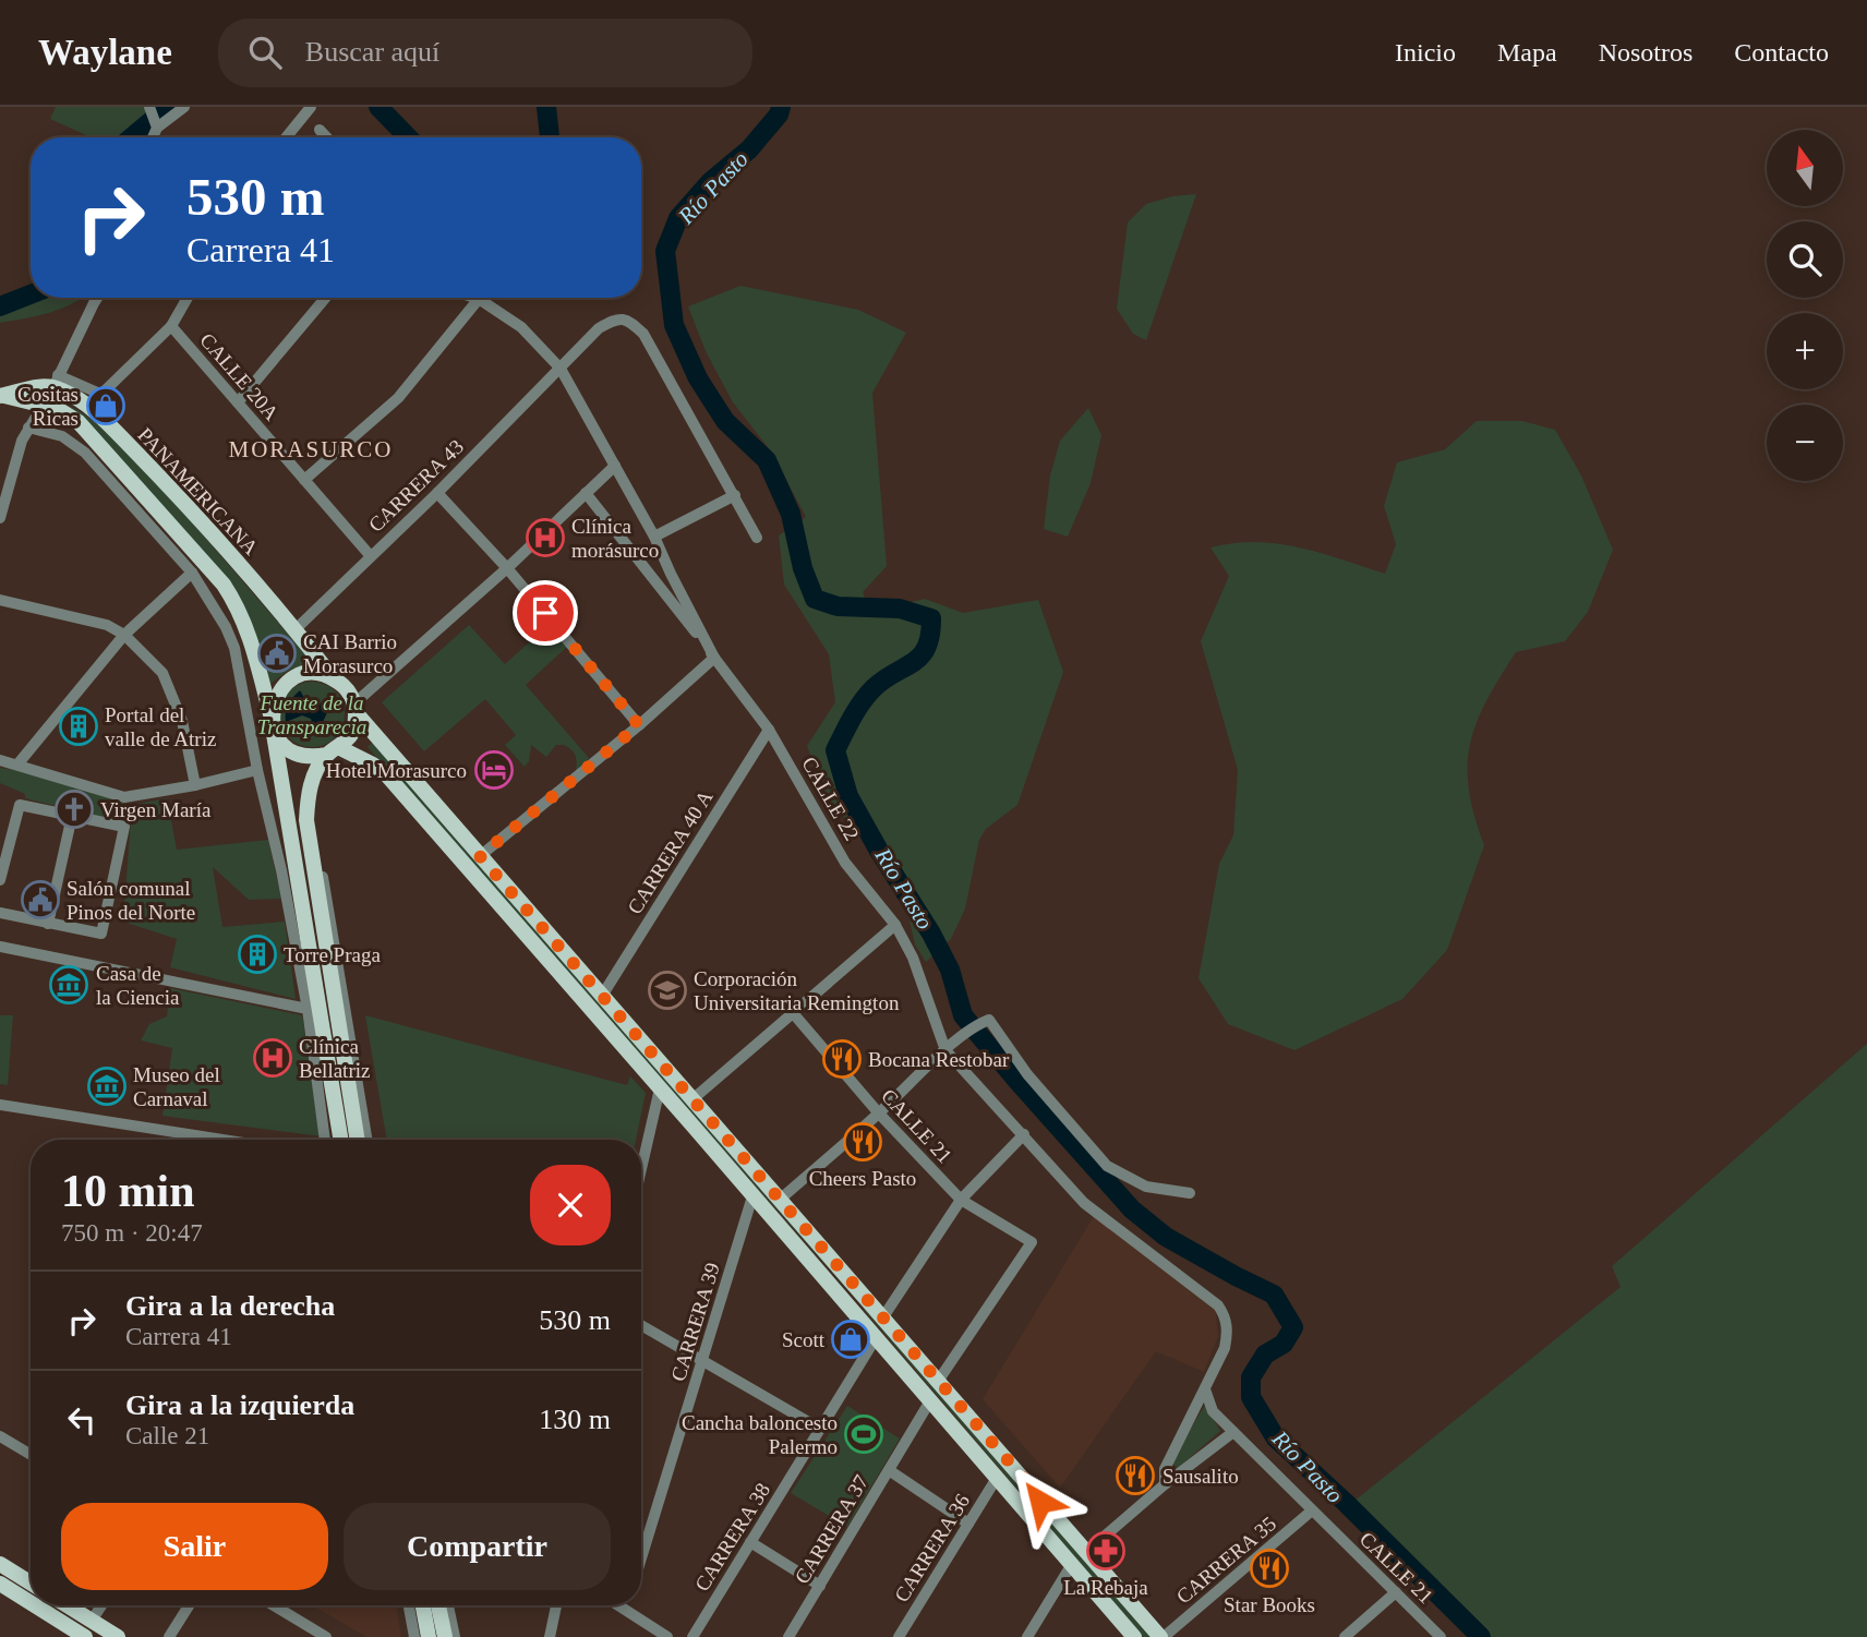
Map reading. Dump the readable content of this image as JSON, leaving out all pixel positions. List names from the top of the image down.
{
  "streets": {
    "main road": ["PANAMERICANA"],
    "street": [
      "CALLE 20A",
      "CARRERA 43",
      "CALLE 22",
      "CARRERA 40 A",
      "CALLE 21",
      "CARRERA 39",
      "CARRERA 37",
      "CARRERA 38",
      "CARRERA 36",
      "CARRERA 35"
    ]
  },
  "crossings": [
    ["CALLE 20A", "CARRERA 43"],
    ["CARRERA 43", "PANAMERICANA"],
    ["CARRERA 43", "CALLE 22"],
    ["CALLE 22", "CARRERA 40 A"],
    ["CALLE 22", "CALLE 21"],
    ["CALLE 21", "CARRERA 35"]
  ],
  "districts": ["MORASURCO"],
  "water": ["Río Pasto"],
  "parks": ["Fuente de la Transparecia"],
  "places": {
    "shop": ["Cositas Ricas", "Scott"],
    "hospital": ["Clínica morásurco", "Clínica Bellatriz"],
    "public building": ["CAI Barrio Morasurco", "Salón comunal Pinos del Norte"],
    "building": ["Portal del valle de Atriz", "Torre Praga"],
    "hotel": ["Hotel Morasurco"],
    "church": ["Virgen María"],
    "museum": ["Casa de la Ciencia", "Museo del Carnaval"],
    "school or university": ["Corporación Universitaria Remington"],
    "restaurant": [
      "Bocana Restobar",
      "Cheers Pasto",
      "Sausalito",
      "Star Books"
    ],
    "sports": ["Cancha baloncesto Palermo"],
    "pharmacy": ["La Rebaja"]
  },
  "north": "top",
  "page": {
    "header": "Waylane",
    "search": "Buscar aquí",
    "nav": [
      "Inicio",
      "Mapa",
      "Nosotros",
      "Contacto"
    ],
    "map_buttons": ["+", "−"],
    "turn": ["530 m", "Carrera 41"],
    "heading": ["10 min", "750 m · 20:47"],
    "list": [
      {
        "name": "Gira a la derecha",
        "note": "Carrera 41",
        "value": "530 m"
      },
      {
        "name": "Gira a la izquierda",
        "note": "Calle 21",
        "value": "130 m"
      }
    ],
    "buttons": ["Salir", "Compartir"]
  }
}
